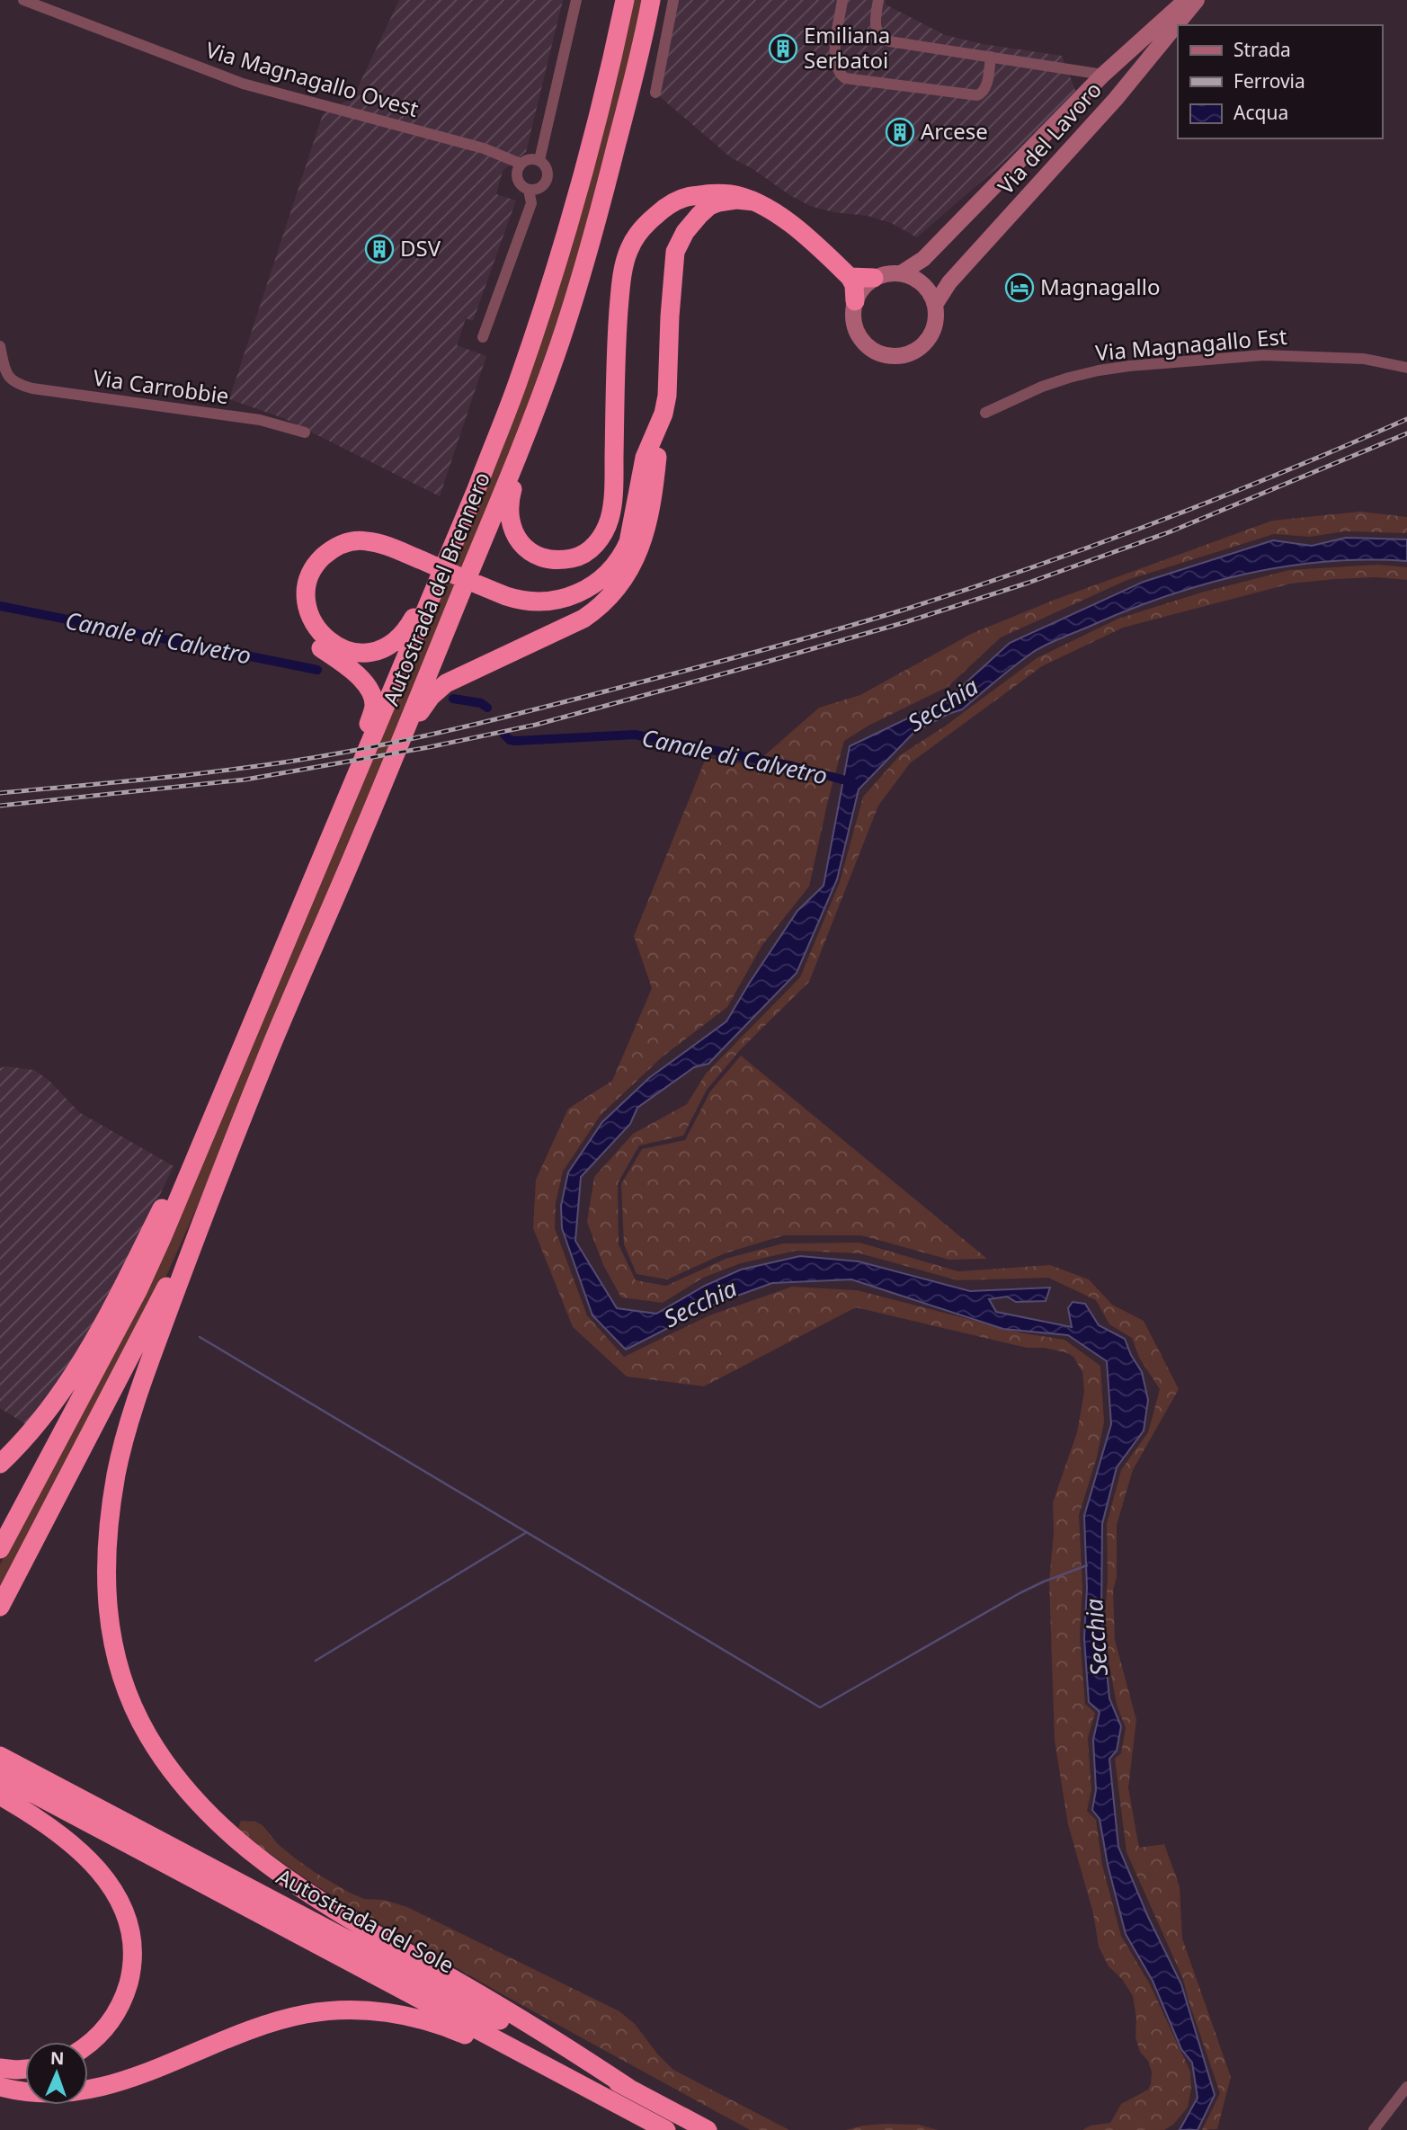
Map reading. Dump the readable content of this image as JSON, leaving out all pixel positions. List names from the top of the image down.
{
  "streets": {
    "highway": ["Autostrada del Brennero", "Autostrada del Sole"],
    "main road": ["Via del Lavoro"],
    "street": ["Via Magnagallo Ovest", "Via Magnagallo Est", "Via Carrobbie"]
  },
  "water": ["Canale di Calvetro", "Secchia"],
  "places": {
    "building": ["Emiliana Serbatoi", "Arcese", "DSV"],
    "hotel": ["Magnagallo"]
  },
  "legend": ["Strada", "Ferrovia", "Acqua"],
  "north": "top"
}
